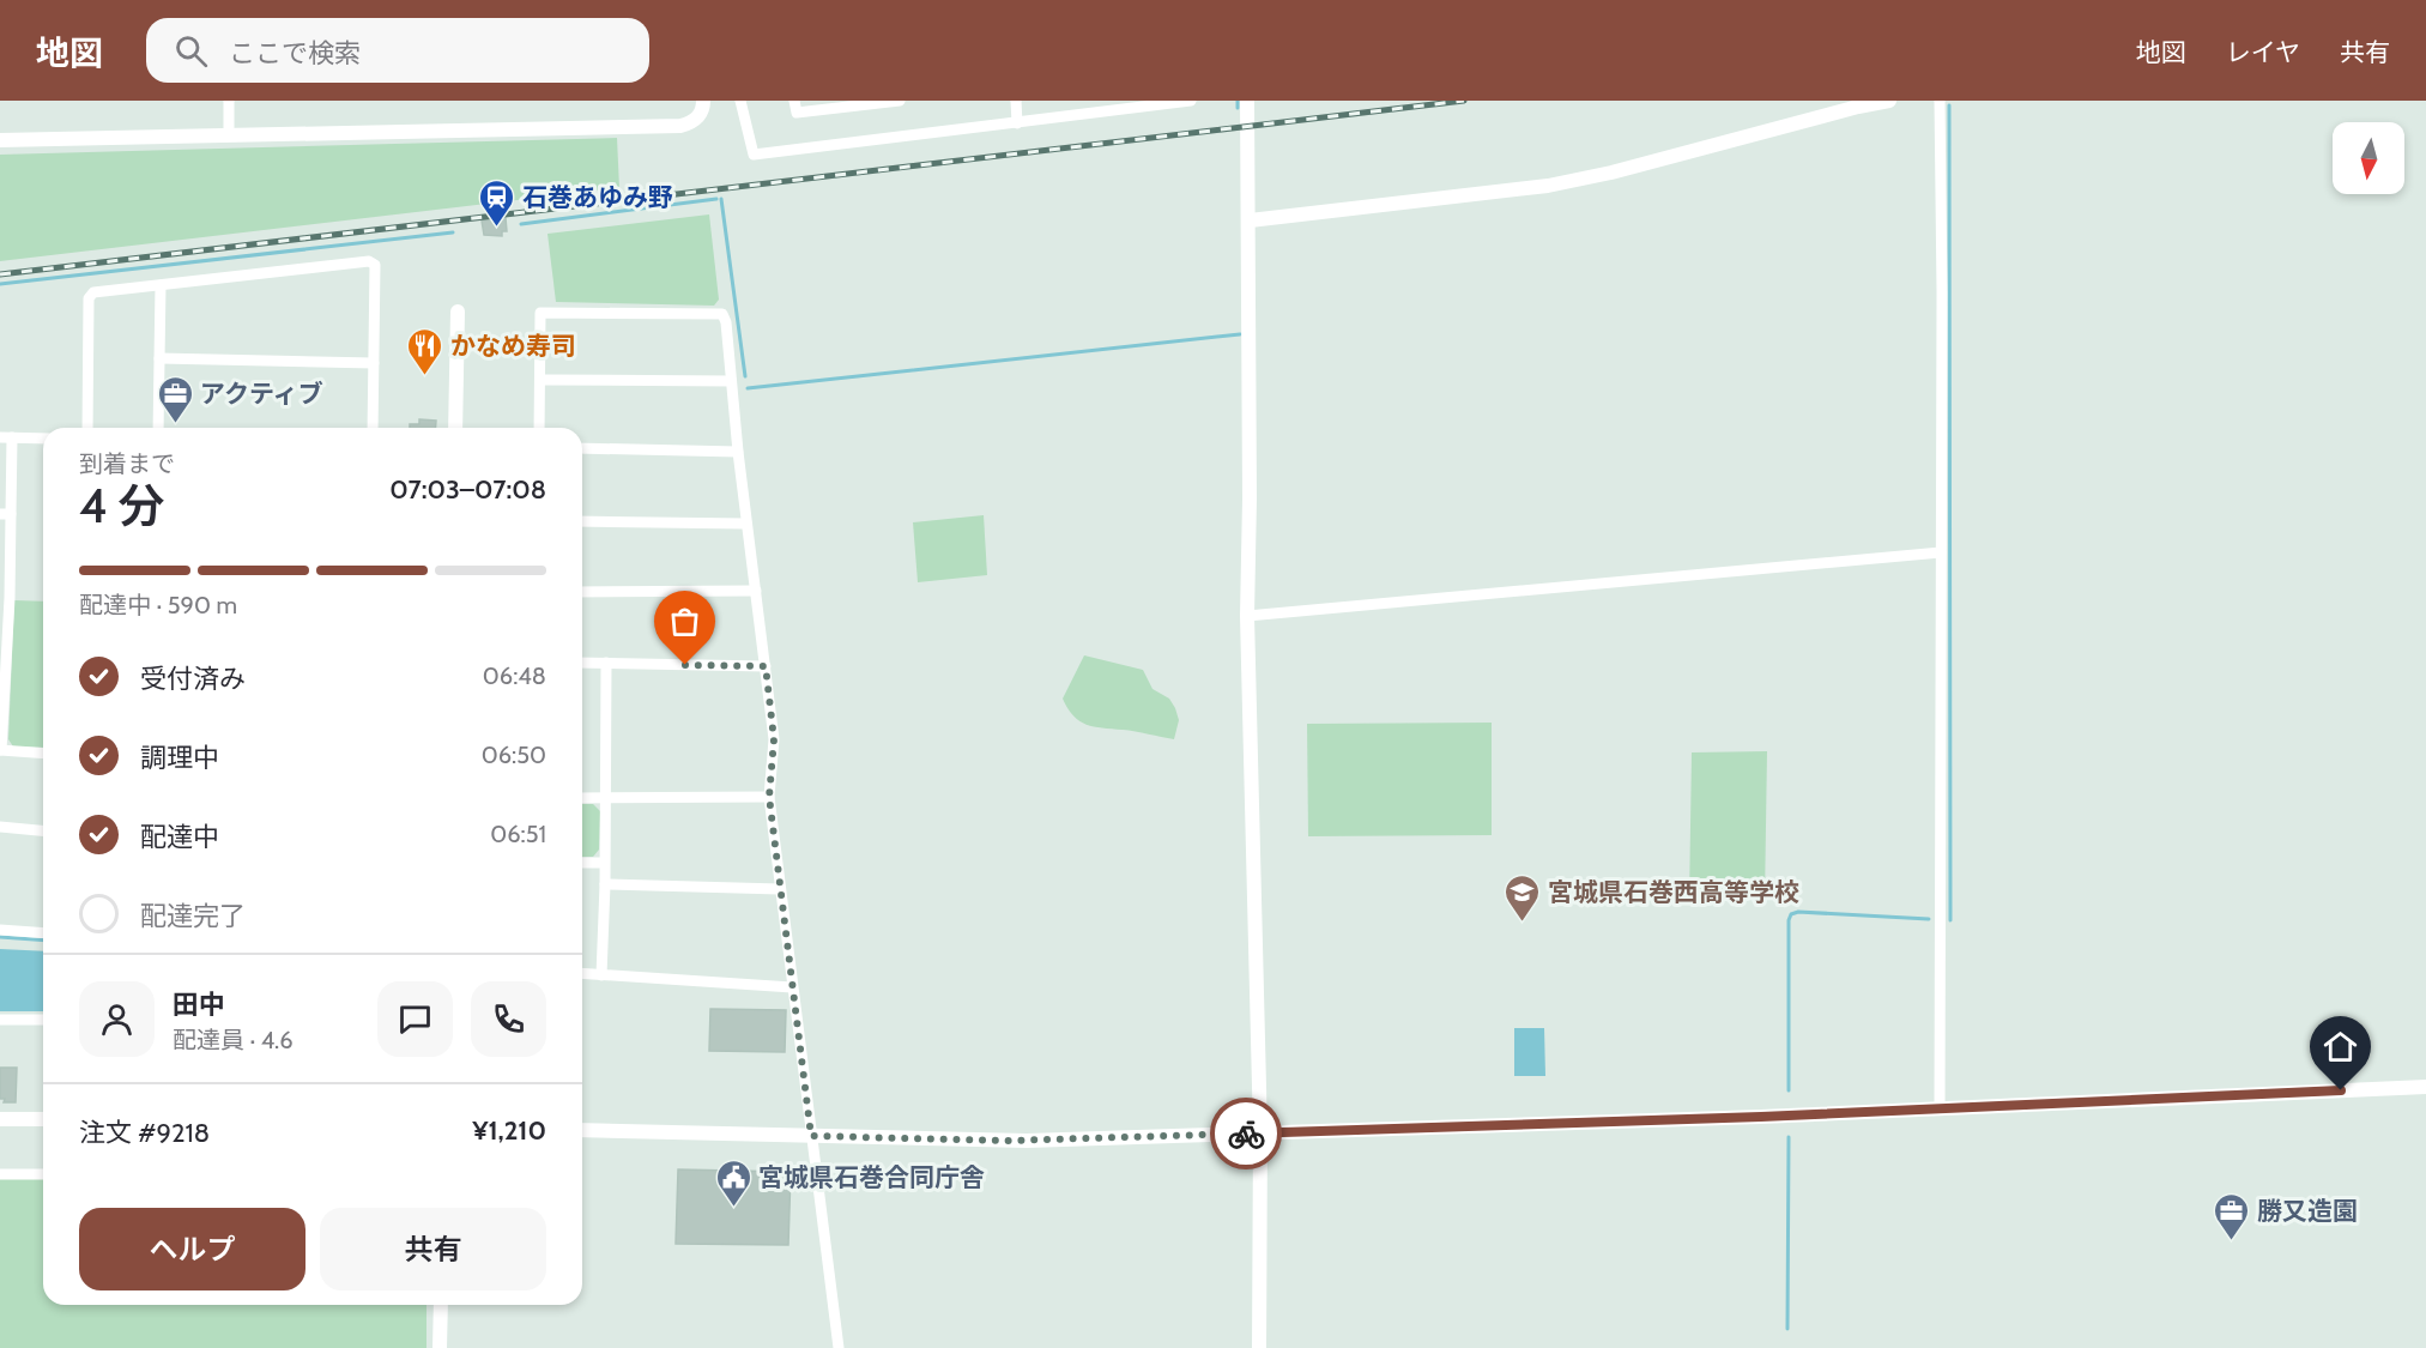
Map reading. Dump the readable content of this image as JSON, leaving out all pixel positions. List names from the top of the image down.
{
  "places": {
    "station": ["石巻あゆみ野"],
    "restaurant": ["かなめ寿司"],
    "office": ["アクティブ", "勝又造園"],
    "school or university": ["宮城県石巻西高等学校"],
    "public building": ["宮城県石巻合同庁舎"]
  },
  "north": "bottom",
  "page": {
    "header": "地図",
    "search": "ここで検索",
    "nav": ["地図", "レイヤ", "共有"],
    "heading": ["4 分", "到着まで", "07:03–07:08"],
    "panel": [
      "田中",
      "配達員 · 4.6",
      "注文 #9218",
      "¥1,210"
    ],
    "bar": "配達中 · 590 m",
    "list": [
      ["受付済み", "06:48"],
      ["調理中", "06:50"],
      ["配達中", "06:51"],
      "配達完了"
    ],
    "buttons": ["ヘルプ", "共有"]
  }
}
